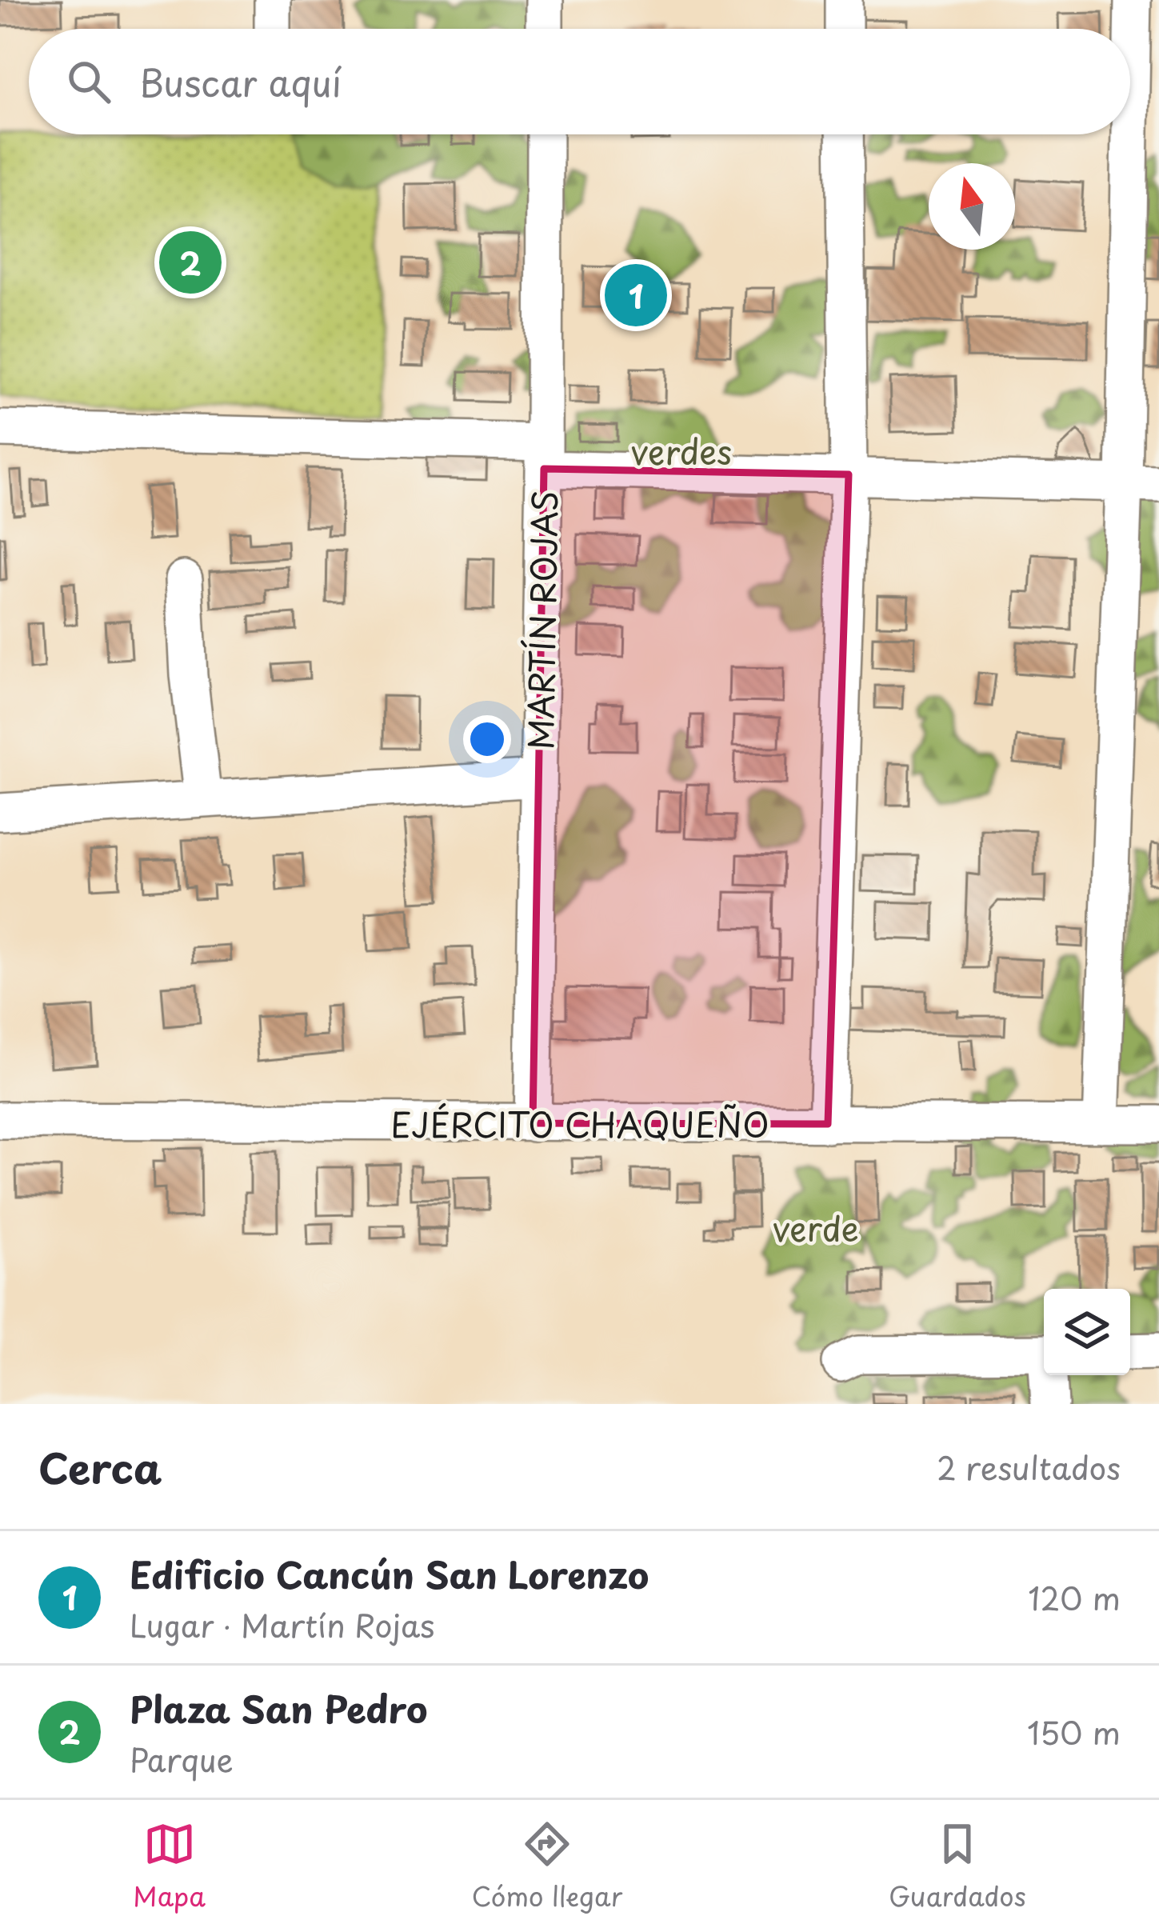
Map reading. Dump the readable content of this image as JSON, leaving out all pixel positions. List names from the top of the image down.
{
  "streets": {
    "street": ["MARTÍN ROJAS", "EJÉRCITO CHAQUEÑO"]
  },
  "crossings": [
    ["MARTÍN ROJAS", "EJÉRCITO CHAQUEÑO"]
  ],
  "parks": ["verdes", "verde"],
  "north": "top",
  "page": {
    "search": "Buscar aquí",
    "pins": ["2", "1"],
    "heading": ["Cerca", "2 resultados"],
    "list": [
      {
        "mark": "1",
        "name": "Edificio Cancún San Lorenzo",
        "note": "Lugar · Martín Rojas",
        "value": "120 m"
      },
      {
        "mark": "2",
        "name": "Plaza San Pedro",
        "note": "Parque",
        "value": "150 m"
      }
    ],
    "nav": ["Mapa", "Cómo llegar", "Guardados"]
  }
}
